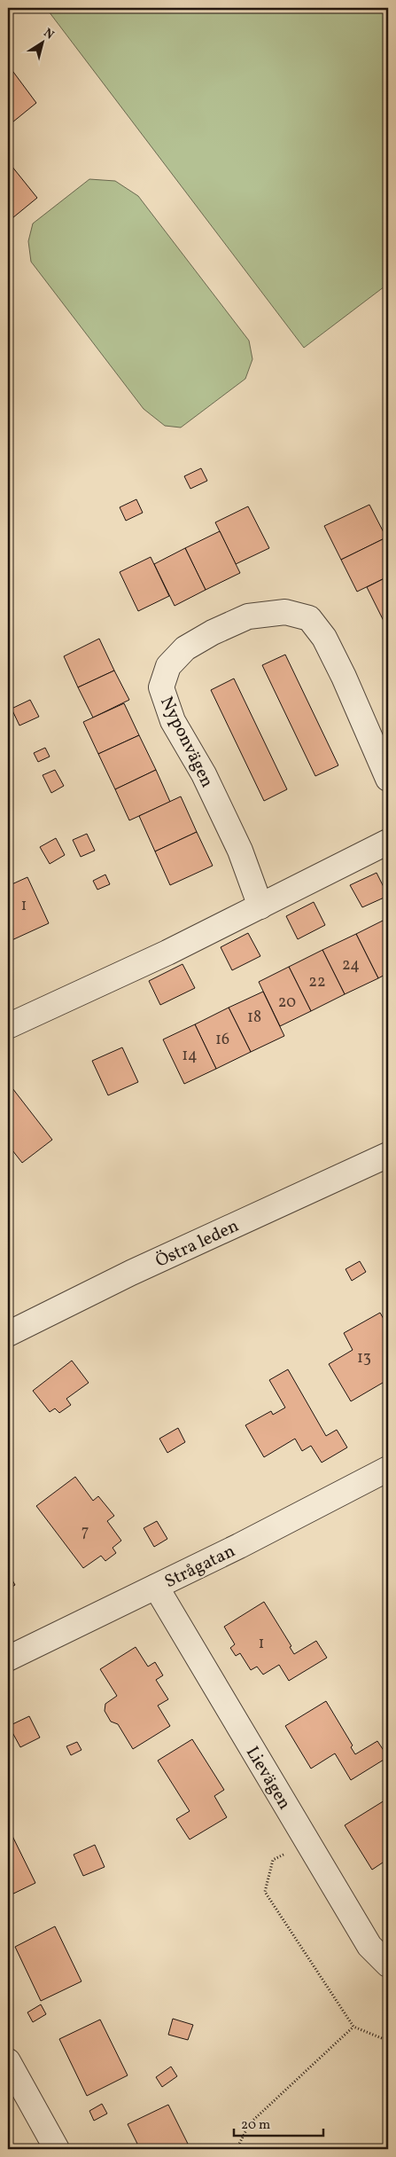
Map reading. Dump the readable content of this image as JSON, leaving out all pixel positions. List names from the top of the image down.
{
  "streets": {
    "street": [
      "Nyponvägen",
      "Östra leden",
      "Strågatan",
      "Lievägen"
    ]
  },
  "crossings": [
    ["Strågatan", "Lievägen"]
  ],
  "house_numbers": [
    "1",
    "24",
    "22",
    "20",
    "18",
    "16",
    "14",
    "13",
    "7",
    "1"
  ],
  "scale_bar": "20 m",
  "north": "top right"
}
